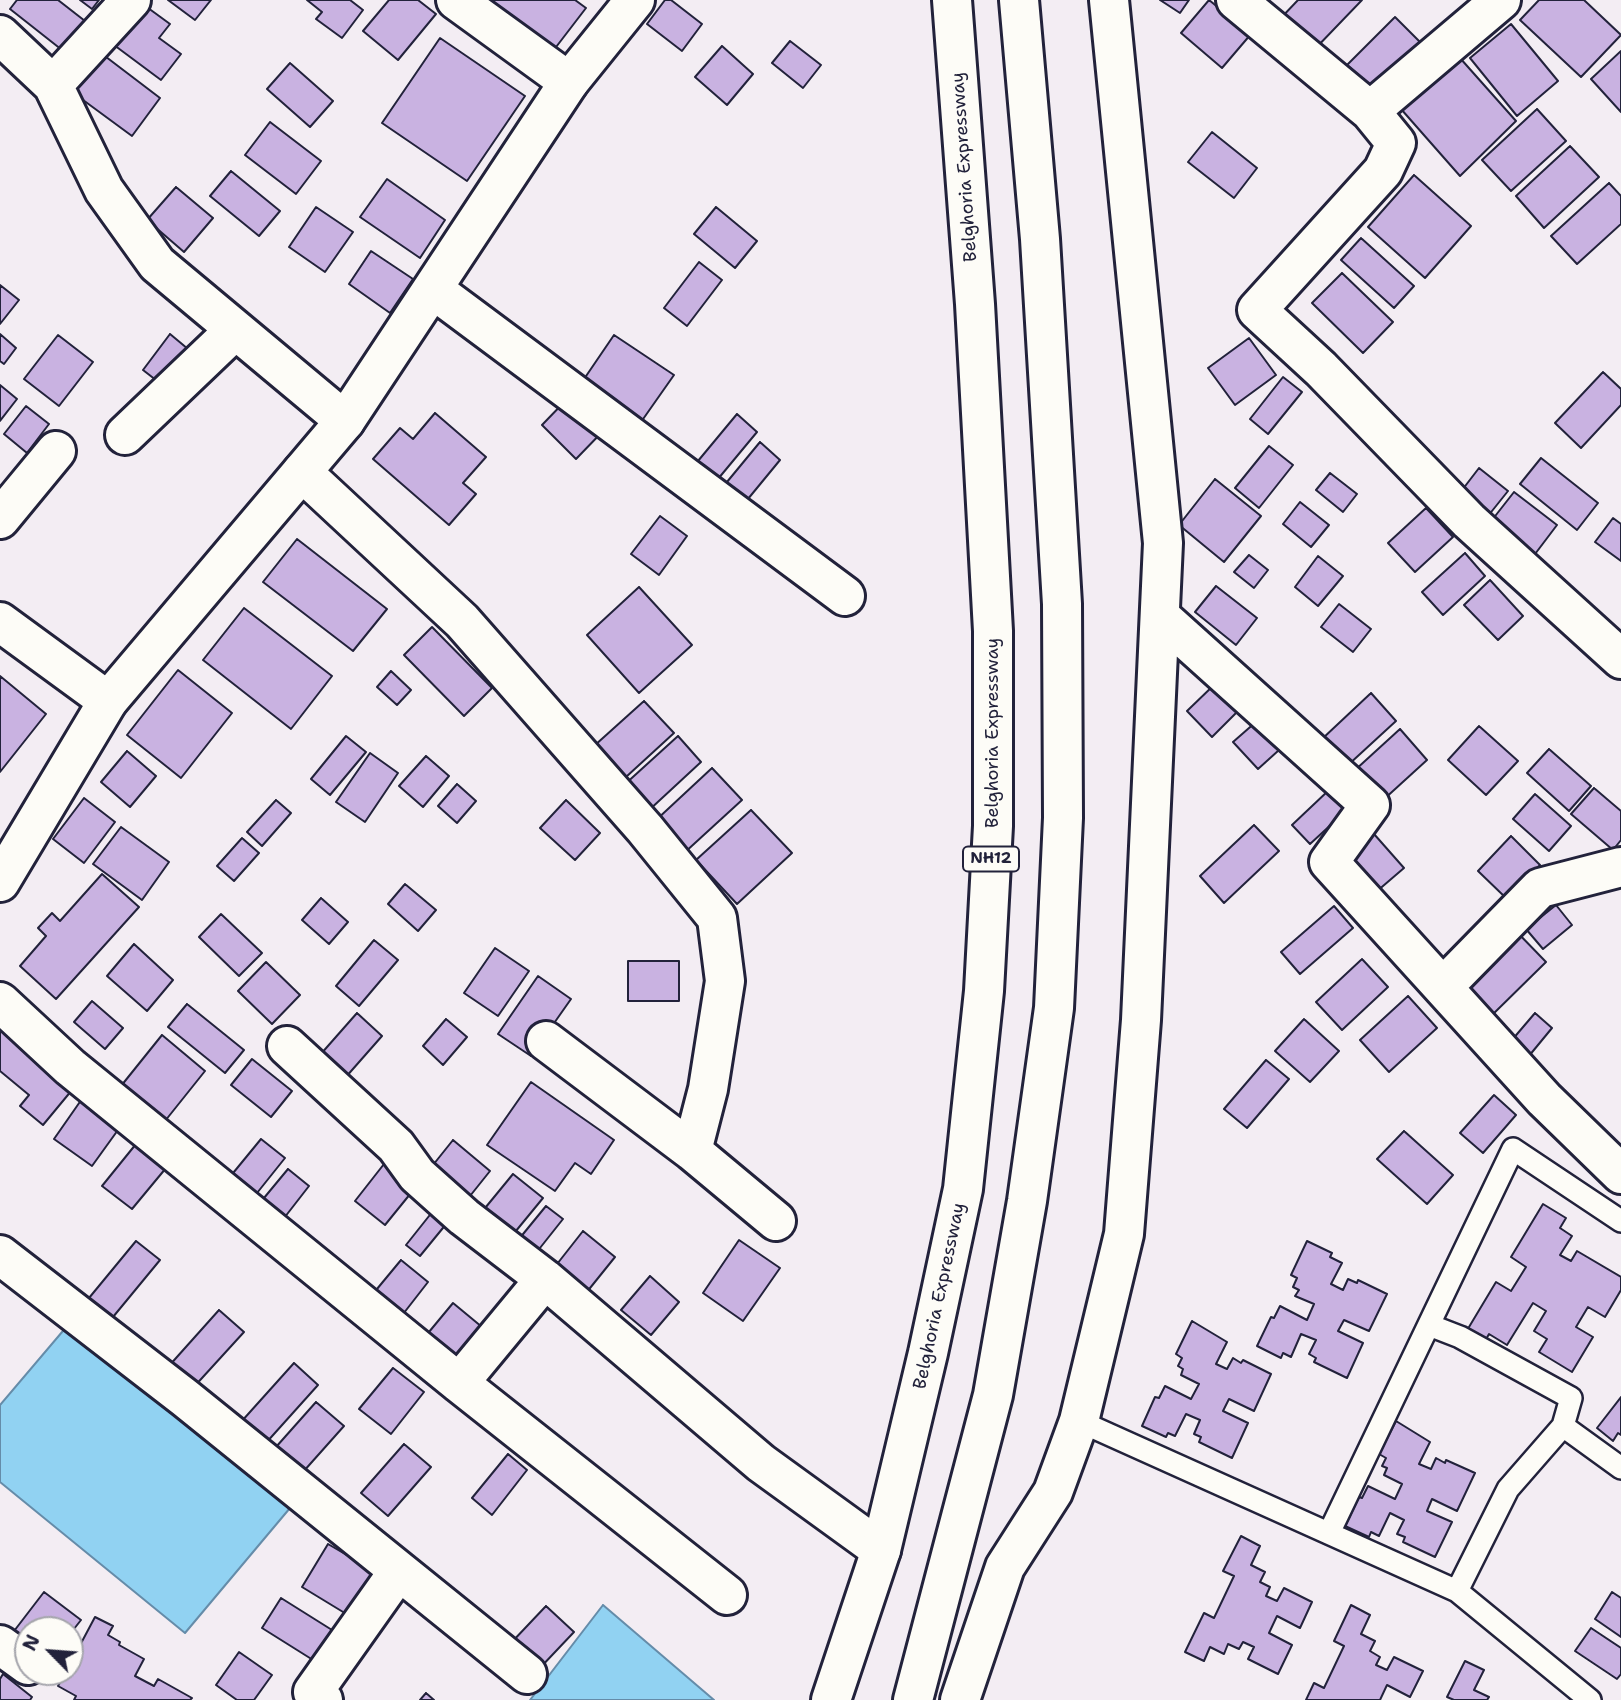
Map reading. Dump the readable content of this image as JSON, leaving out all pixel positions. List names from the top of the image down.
{
  "streets": {
    "main road": ["Belghoria Expressway", "NH12"]
  },
  "north": "top left"
}
